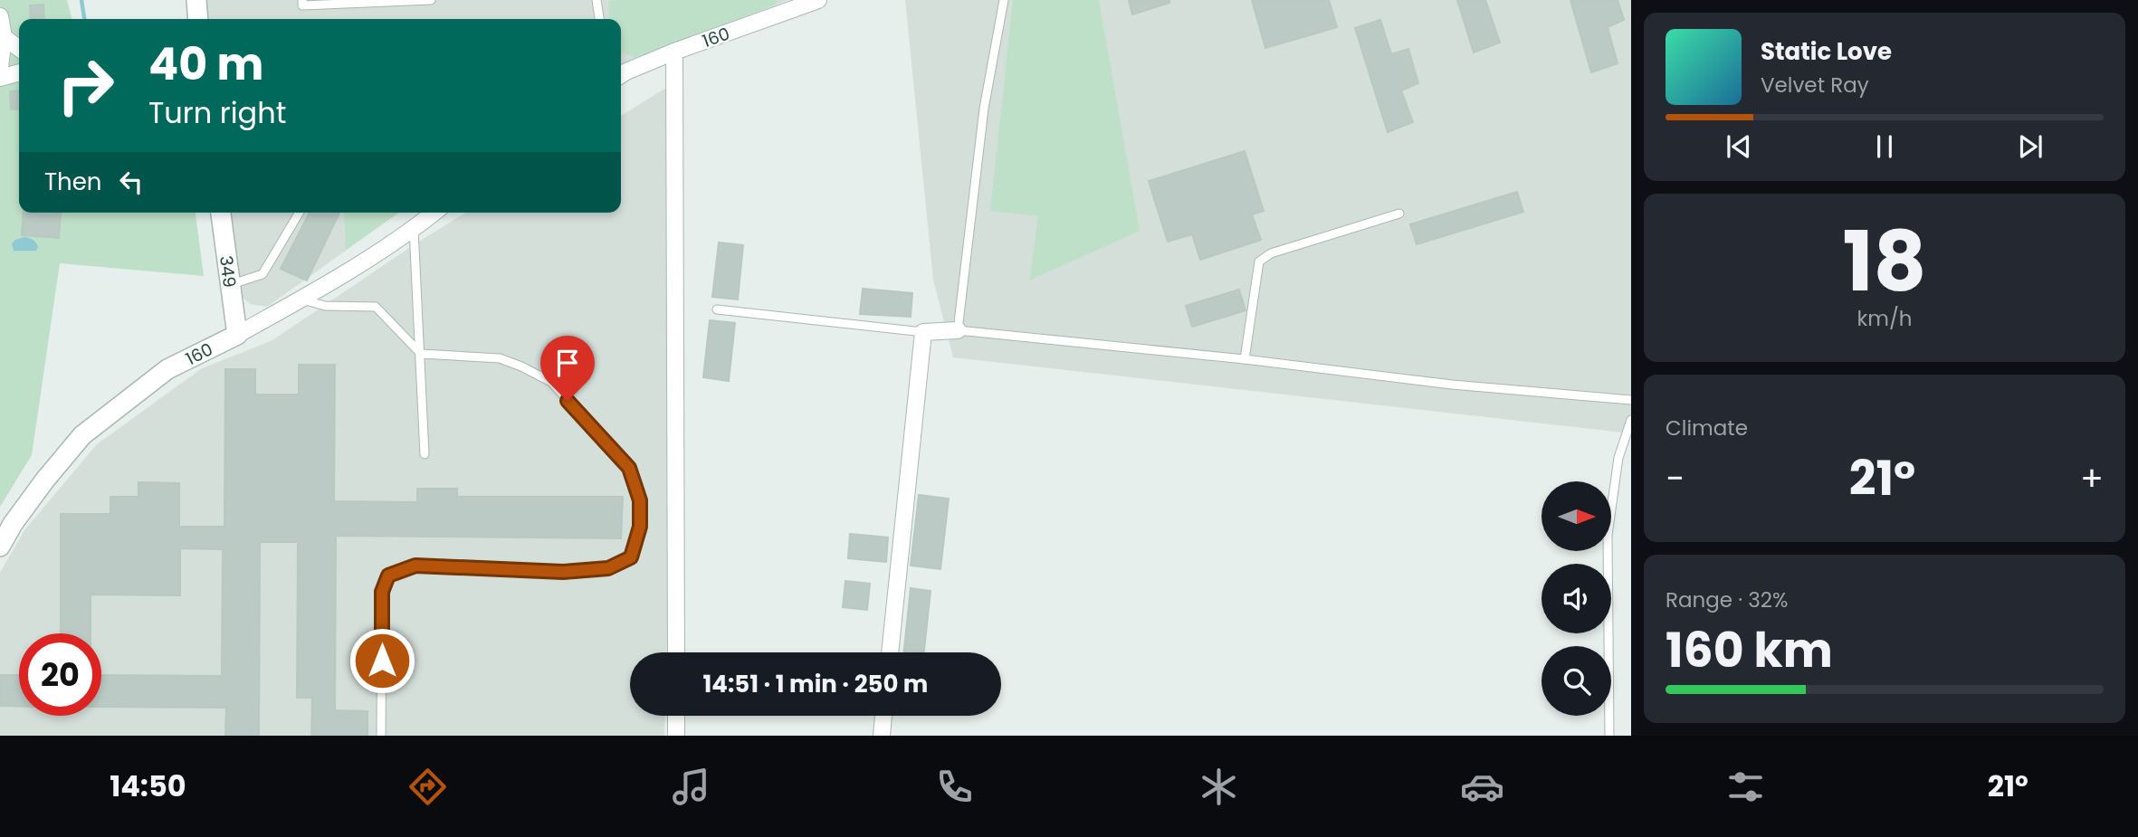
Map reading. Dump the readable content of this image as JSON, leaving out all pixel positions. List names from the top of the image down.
{
  "streets": {
    "street": ["160", "349"]
  },
  "crossings": [
    ["160", "349"]
  ],
  "north": "right",
  "page": {
    "turn": ["40 m", "Turn right"],
    "song": ["Static Love", "Velvet Ray"],
    "then": "Then",
    "tile": [
      ["18", "km/h"],
      "Climate",
      ["Range · 32%", "160 km"]
    ],
    "heat": ["−", "21°", "+"],
    "limit": "20",
    "trip": "14:51 · 1 min · 250 m",
    "tabs": ["14:50", "21°"]
  }
}
